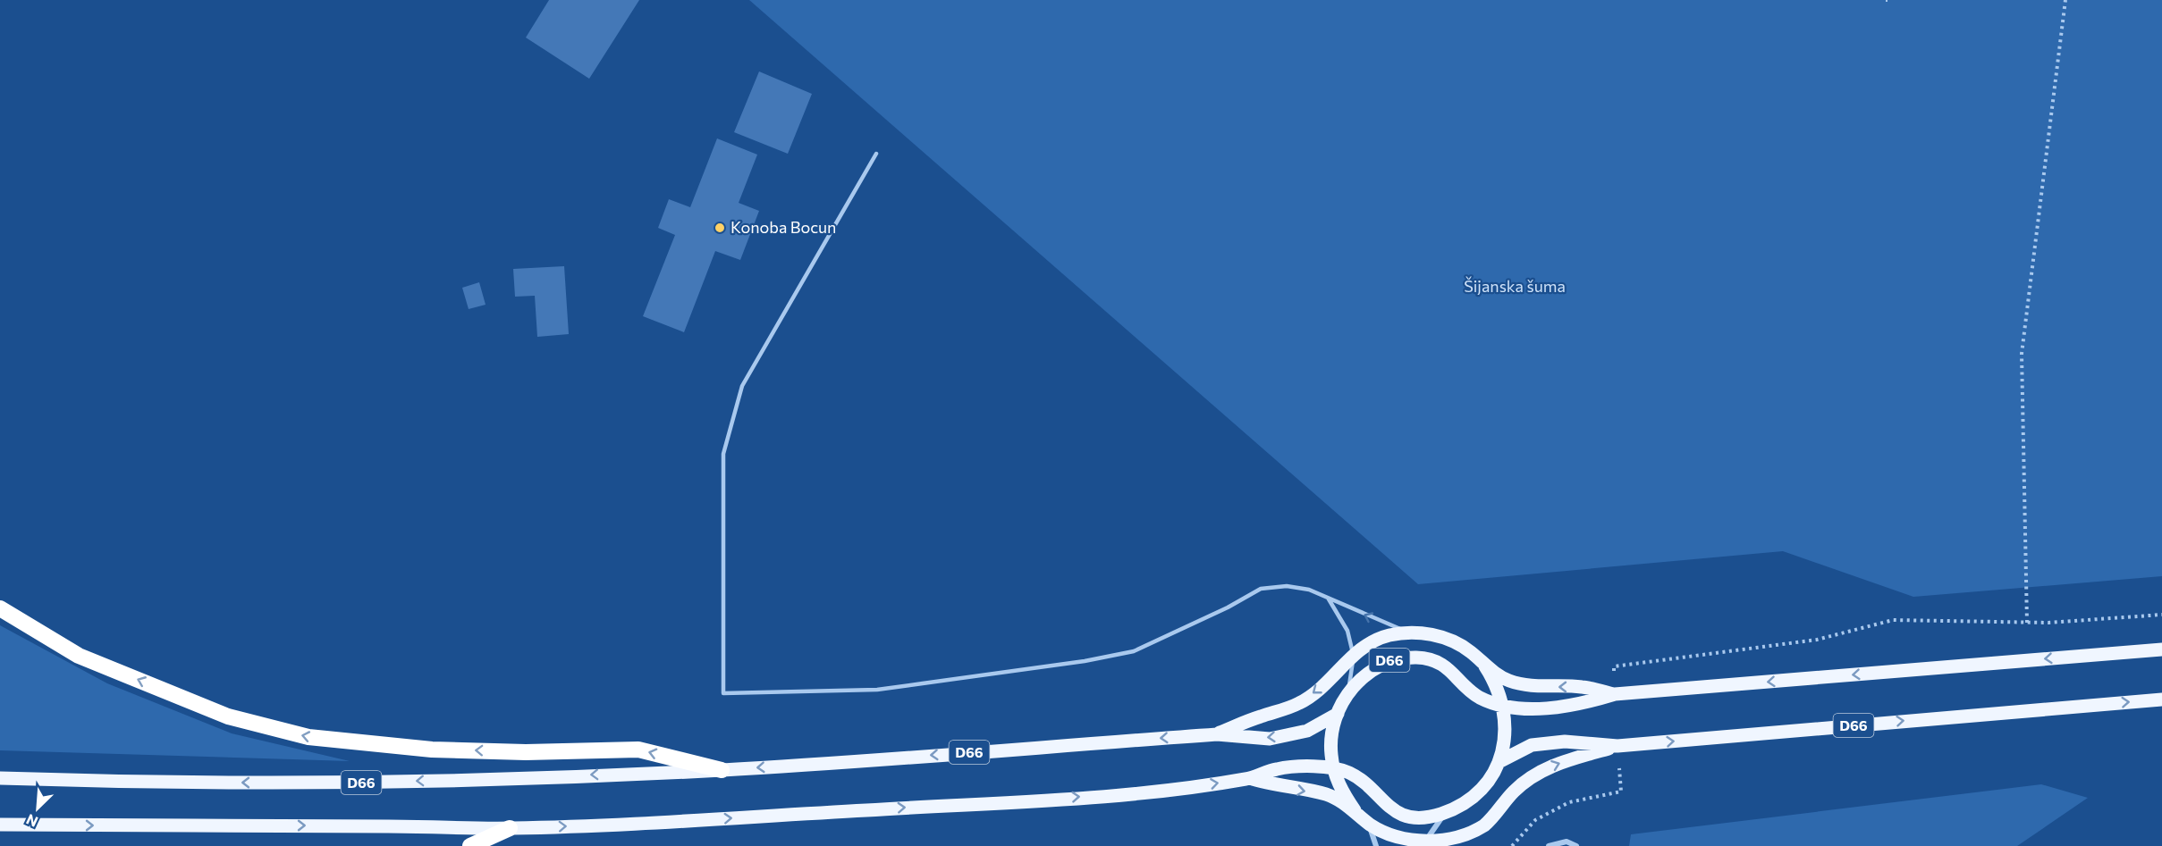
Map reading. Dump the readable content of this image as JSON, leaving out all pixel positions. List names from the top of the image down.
{
  "streets": {
    "main road": ["D66"]
  },
  "parks": ["Šijanska šuma"],
  "places": ["Konoba Bocun"],
  "north": "bottom left"
}
